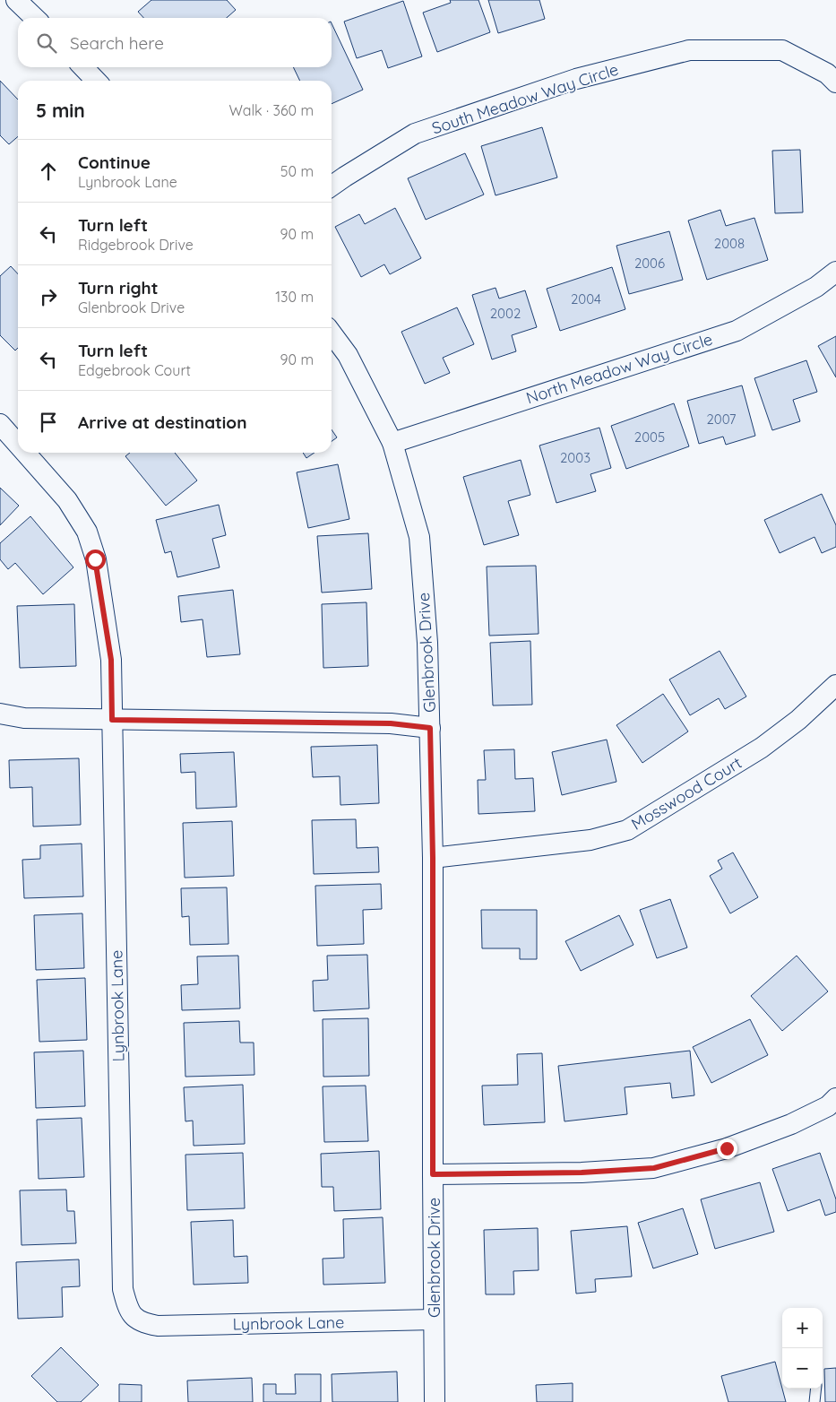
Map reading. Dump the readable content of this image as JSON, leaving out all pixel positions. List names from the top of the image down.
{
  "streets": {
    "street": [
      "South Meadow Way Circle",
      "North Meadow Way Circle",
      "Glenbrook Drive",
      "Mosswood Court",
      "Lynbrook Lane"
    ]
  },
  "crossings": [
    ["North Meadow Way Circle", "Glenbrook Drive"],
    ["Glenbrook Drive", "Mosswood Court"],
    ["Glenbrook Drive", "Lynbrook Lane"]
  ],
  "house_numbers": [
    "2008",
    "2006",
    "2004",
    "2002",
    "2007",
    "2005",
    "2003"
  ],
  "page": {
    "search": "Search here",
    "heading": ["5 min", "Walk · 360 m"],
    "list": [
      ["Continue", "Lynbrook Lane", "50 m"],
      ["Turn left", "Ridgebrook Drive", "90 m"],
      ["Turn right", "Glenbrook Drive", "130 m"],
      ["Turn left", "Edgebrook Court", "90 m"],
      "Arrive at destination"
    ],
    "map_buttons": ["+", "−"]
  }
}
